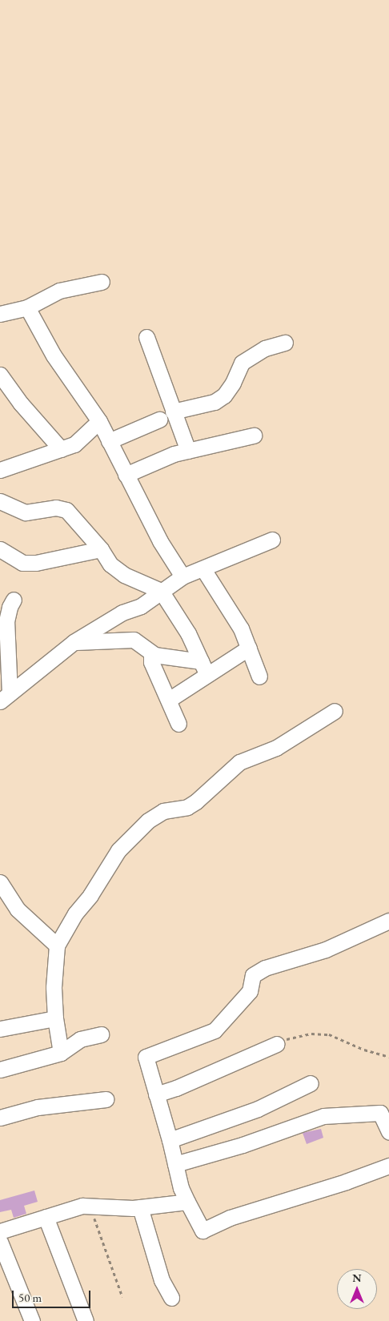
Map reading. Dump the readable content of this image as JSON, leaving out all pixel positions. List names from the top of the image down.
{
  "scale_bar": "50 m",
  "north": "top"
}
